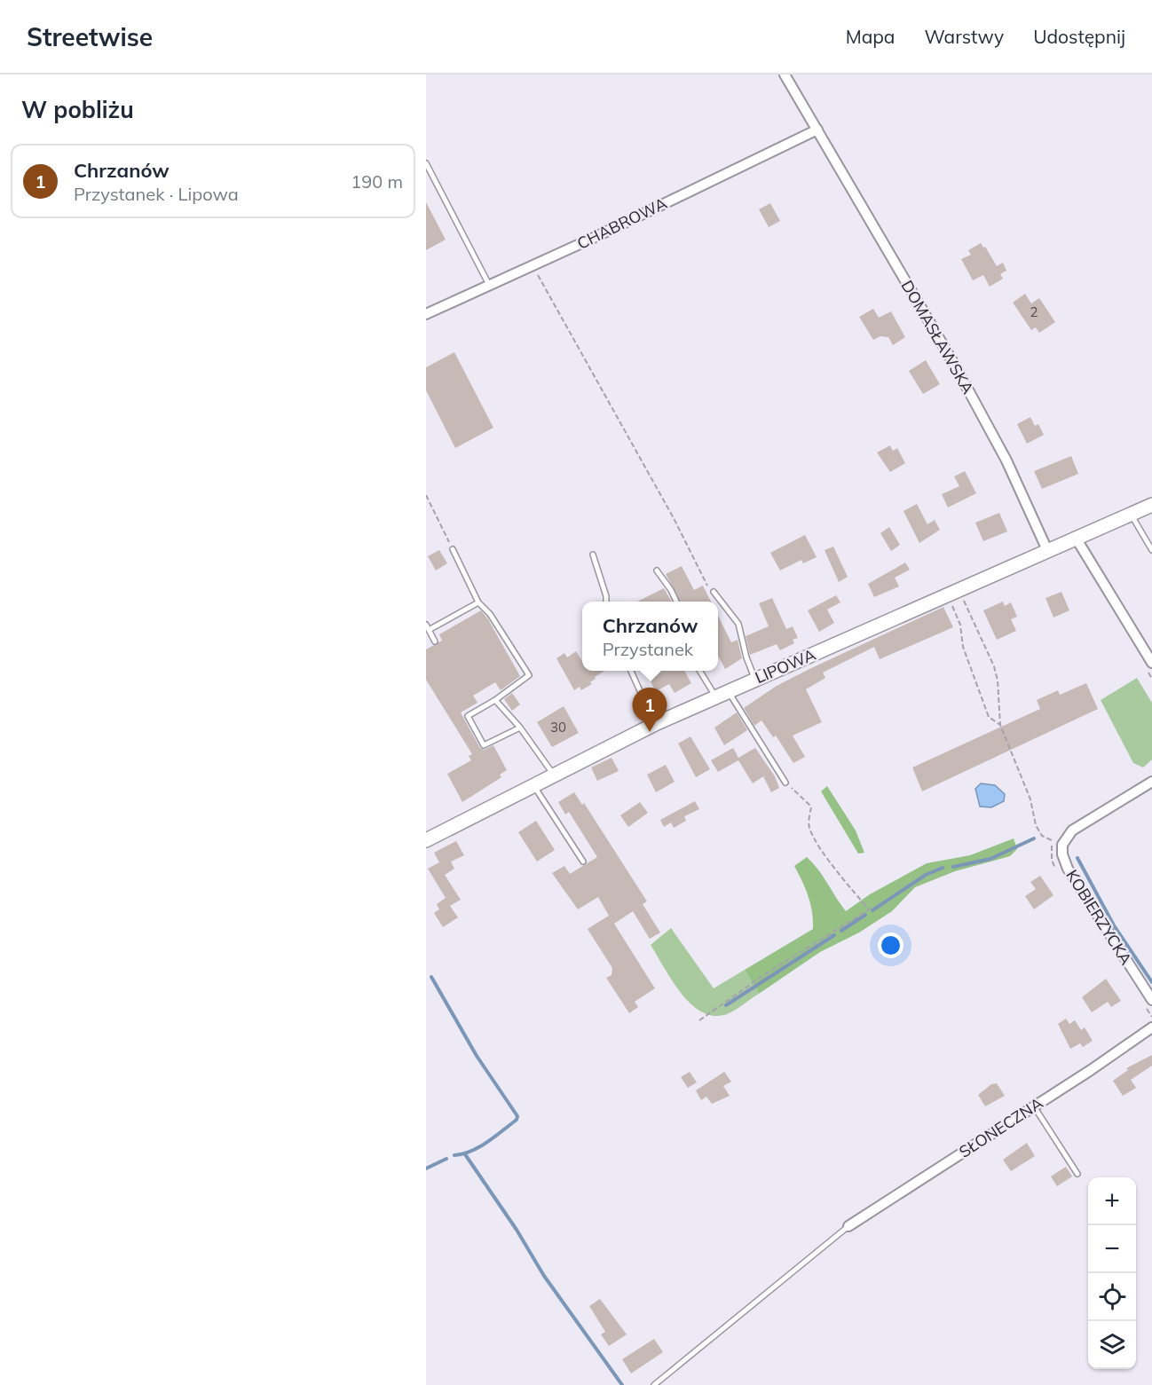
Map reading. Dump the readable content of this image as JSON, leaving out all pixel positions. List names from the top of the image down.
{
  "streets": {
    "street": [
      "CHABROWA",
      "DOMASŁAWSKA",
      "LIPOWA",
      "KOBIERZYCKA",
      "SŁONECZNA"
    ]
  },
  "crossings": [
    ["CHABROWA", "DOMASŁAWSKA"],
    ["DOMASŁAWSKA", "LIPOWA"]
  ],
  "house_numbers": ["2", "30"],
  "page": {
    "header": "Streetwise",
    "nav": ["Mapa", "Warstwy", "Udostępnij"],
    "heading": "W pobliżu",
    "list": [
      {
        "mark": "1",
        "name": "Chrzanów",
        "note": "Przystanek · Lipowa",
        "value": "190 m"
      }
    ],
    "popup": ["Chrzanów", "Przystanek"],
    "pins": "1",
    "map_buttons": ["+", "−"]
  }
}
